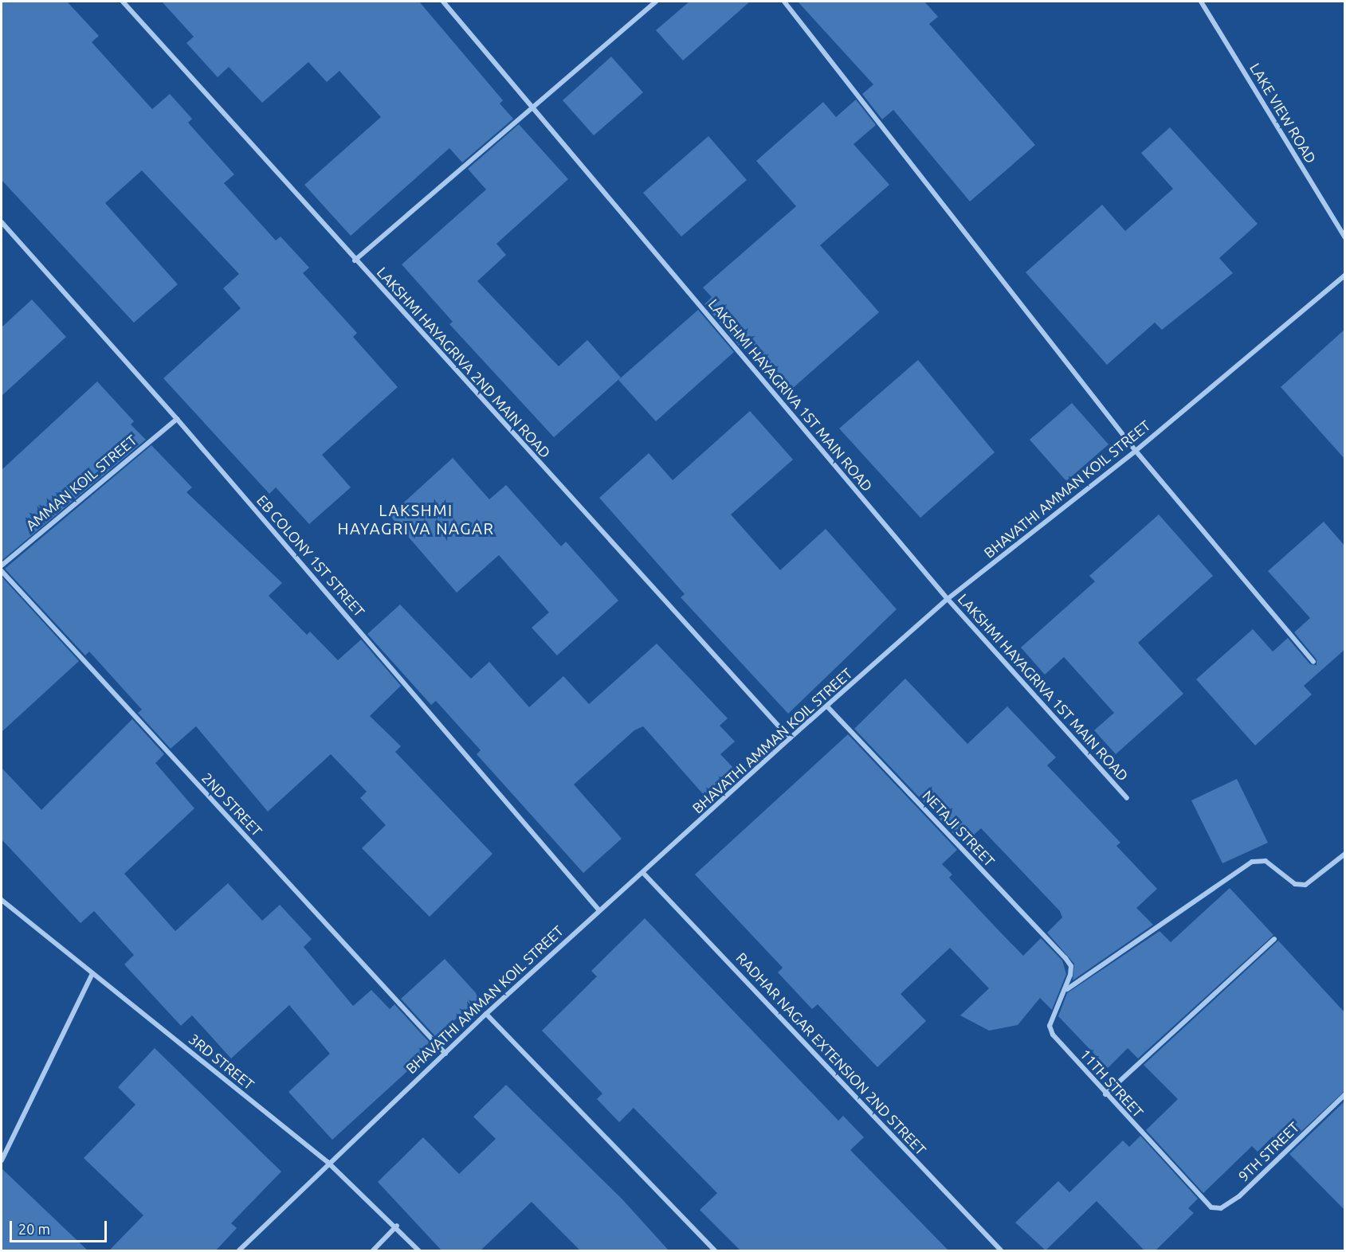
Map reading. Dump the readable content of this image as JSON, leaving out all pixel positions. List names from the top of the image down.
{
  "streets": {
    "street": [
      "LAKE VIEW ROAD",
      "LAKSHMI HAYAGRIVA 2ND MAIN ROAD",
      "LAKSHMI HAYAGRIVA 1ST MAIN ROAD",
      "AMMAN KOIL STREET",
      "BHAVATHI AMMAN KOIL STREET",
      "EB COLONY 1ST STREET",
      "2ND STREET",
      "NETAJI STREET",
      "RADHAR NAGAR EXTENSION 2ND STREET",
      "3RD STREET",
      "11TH STREET",
      "9TH STREET"
    ]
  },
  "crossings": [
    ["LAKSHMI HAYAGRIVA 2ND MAIN ROAD", "BHAVATHI AMMAN KOIL STREET"],
    ["LAKSHMI HAYAGRIVA 1ST MAIN ROAD", "BHAVATHI AMMAN KOIL STREET"],
    ["AMMAN KOIL STREET", "EB COLONY 1ST STREET"],
    ["BHAVATHI AMMAN KOIL STREET", "EB COLONY 1ST STREET"],
    ["BHAVATHI AMMAN KOIL STREET", "2ND STREET"],
    ["BHAVATHI AMMAN KOIL STREET", "NETAJI STREET"],
    ["BHAVATHI AMMAN KOIL STREET", "RADHAR NAGAR EXTENSION 2ND STREET"],
    ["BHAVATHI AMMAN KOIL STREET", "3RD STREET"],
    ["NETAJI STREET", "11TH STREET"],
    ["11TH STREET", "9TH STREET"]
  ],
  "districts": ["LAKSHMI HAYAGRIVA NAGAR"],
  "scale_bar": "20 m"
}
